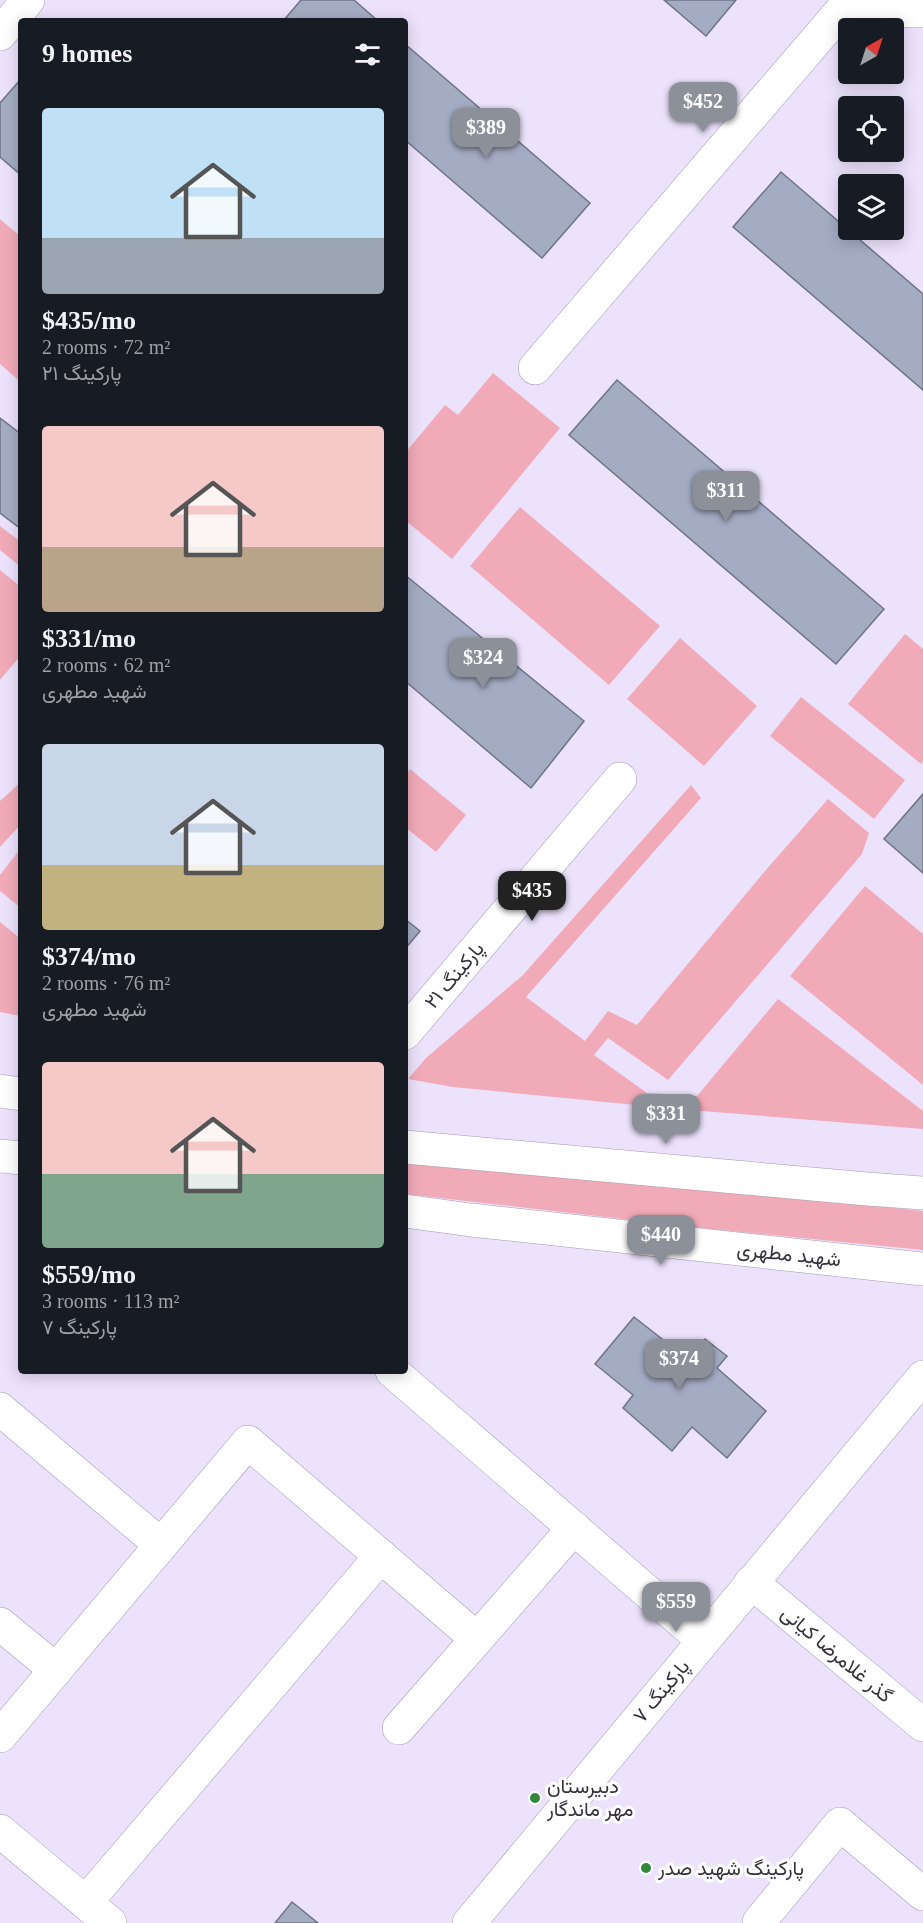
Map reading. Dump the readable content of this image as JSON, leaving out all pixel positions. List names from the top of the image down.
{
  "streets": {
    "street": [
      "پارکینگ ۲۱",
      "شهید مطهری",
      "گذر غلامرضا کیانی",
      "پارکینگ ۷"
    ]
  },
  "crossings": [
    ["گذر غلامرضا کیانی", "پارکینگ ۷"]
  ],
  "places": ["دبیرستان مهر ماندگار", "پارکینگ شهید صدر"],
  "north": "top right",
  "page": {
    "heading": "9 homes",
    "price": [
      "$452",
      "$389",
      "$311",
      "$324",
      "$435",
      "$331",
      "$440",
      "$374",
      "$559"
    ],
    "list": [
      {
        "name": "$435/mo",
        "note": "2 rooms · 72 m² · پارکینگ ۲۱"
      },
      {
        "name": "$331/mo",
        "note": "2 rooms · 62 m² · شهید مطهری"
      },
      {
        "name": "$374/mo",
        "note": "2 rooms · 76 m² · شهید مطهری"
      },
      {
        "name": "$559/mo",
        "note": "3 rooms · 113 m² · پارکینگ ۷"
      }
    ]
  }
}
